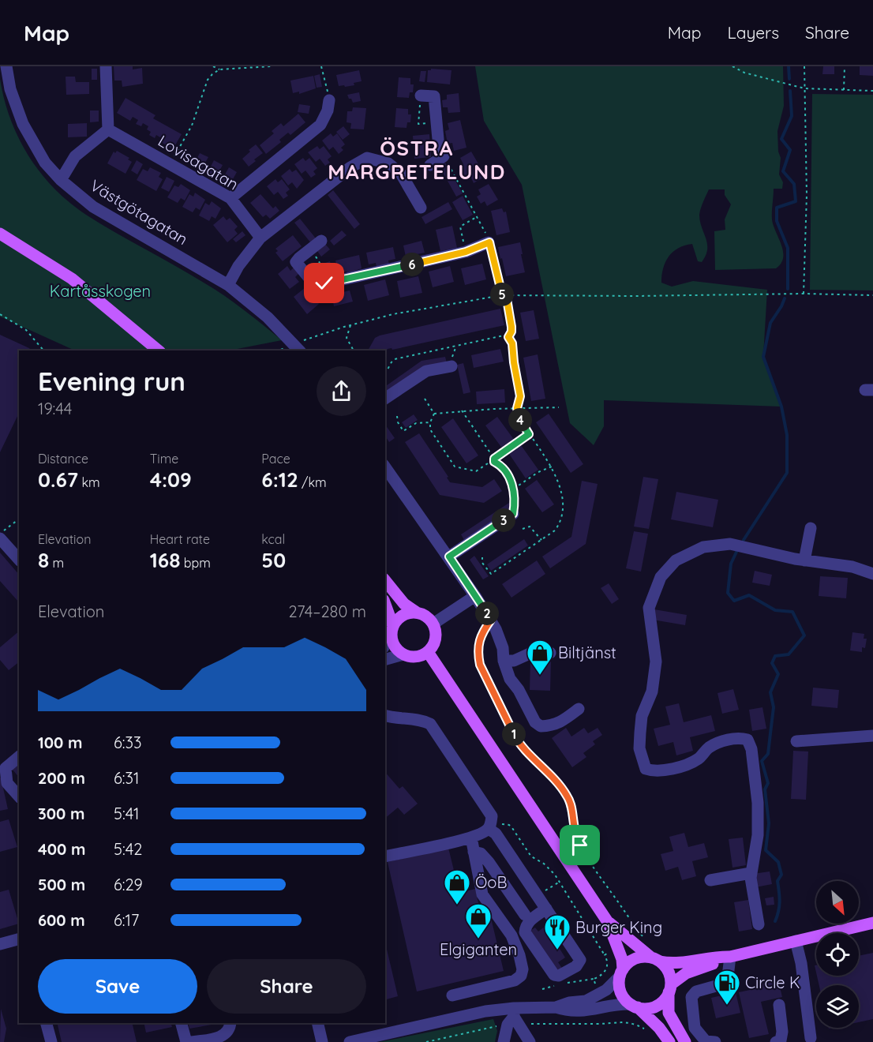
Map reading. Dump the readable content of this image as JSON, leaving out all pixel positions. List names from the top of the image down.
{
  "streets": {
    "street": ["Lovisagatan", "Västgötagatan"]
  },
  "districts": ["ÖSTRA MARGRETELUND"],
  "parks": ["Kartåsskogen"],
  "places": {
    "shop": ["Biltjänst", "ÖoB", "Elgiganten"],
    "restaurant": ["Burger King"],
    "fuel station": ["Circle K"]
  },
  "north": "bottom right",
  "page": {
    "header": "Map",
    "nav": ["Map", "Layers", "Share"],
    "pins": [
      "6",
      "5",
      "4",
      "3",
      "2",
      "1"
    ],
    "heading": ["Evening run", "19:44"],
    "stats": [
      ["Distance", "0.67 km"],
      ["Time", "4:09"],
      ["Pace", "6:12 /km"],
      ["Elevation", "8 m"],
      ["Heart rate", "168 bpm"],
      ["kcal", "50"]
    ],
    "chart": ["Elevation", "274–280 m"],
    "list": [
      {
        "name": "100 m",
        "note": "6:33"
      },
      {
        "name": "200 m",
        "note": "6:31"
      },
      {
        "name": "300 m",
        "note": "5:41"
      },
      {
        "name": "400 m",
        "note": "5:42"
      },
      {
        "name": "500 m",
        "note": "6:29"
      },
      {
        "name": "600 m",
        "note": "6:17"
      }
    ],
    "buttons": ["Save", "Share"]
  }
}
